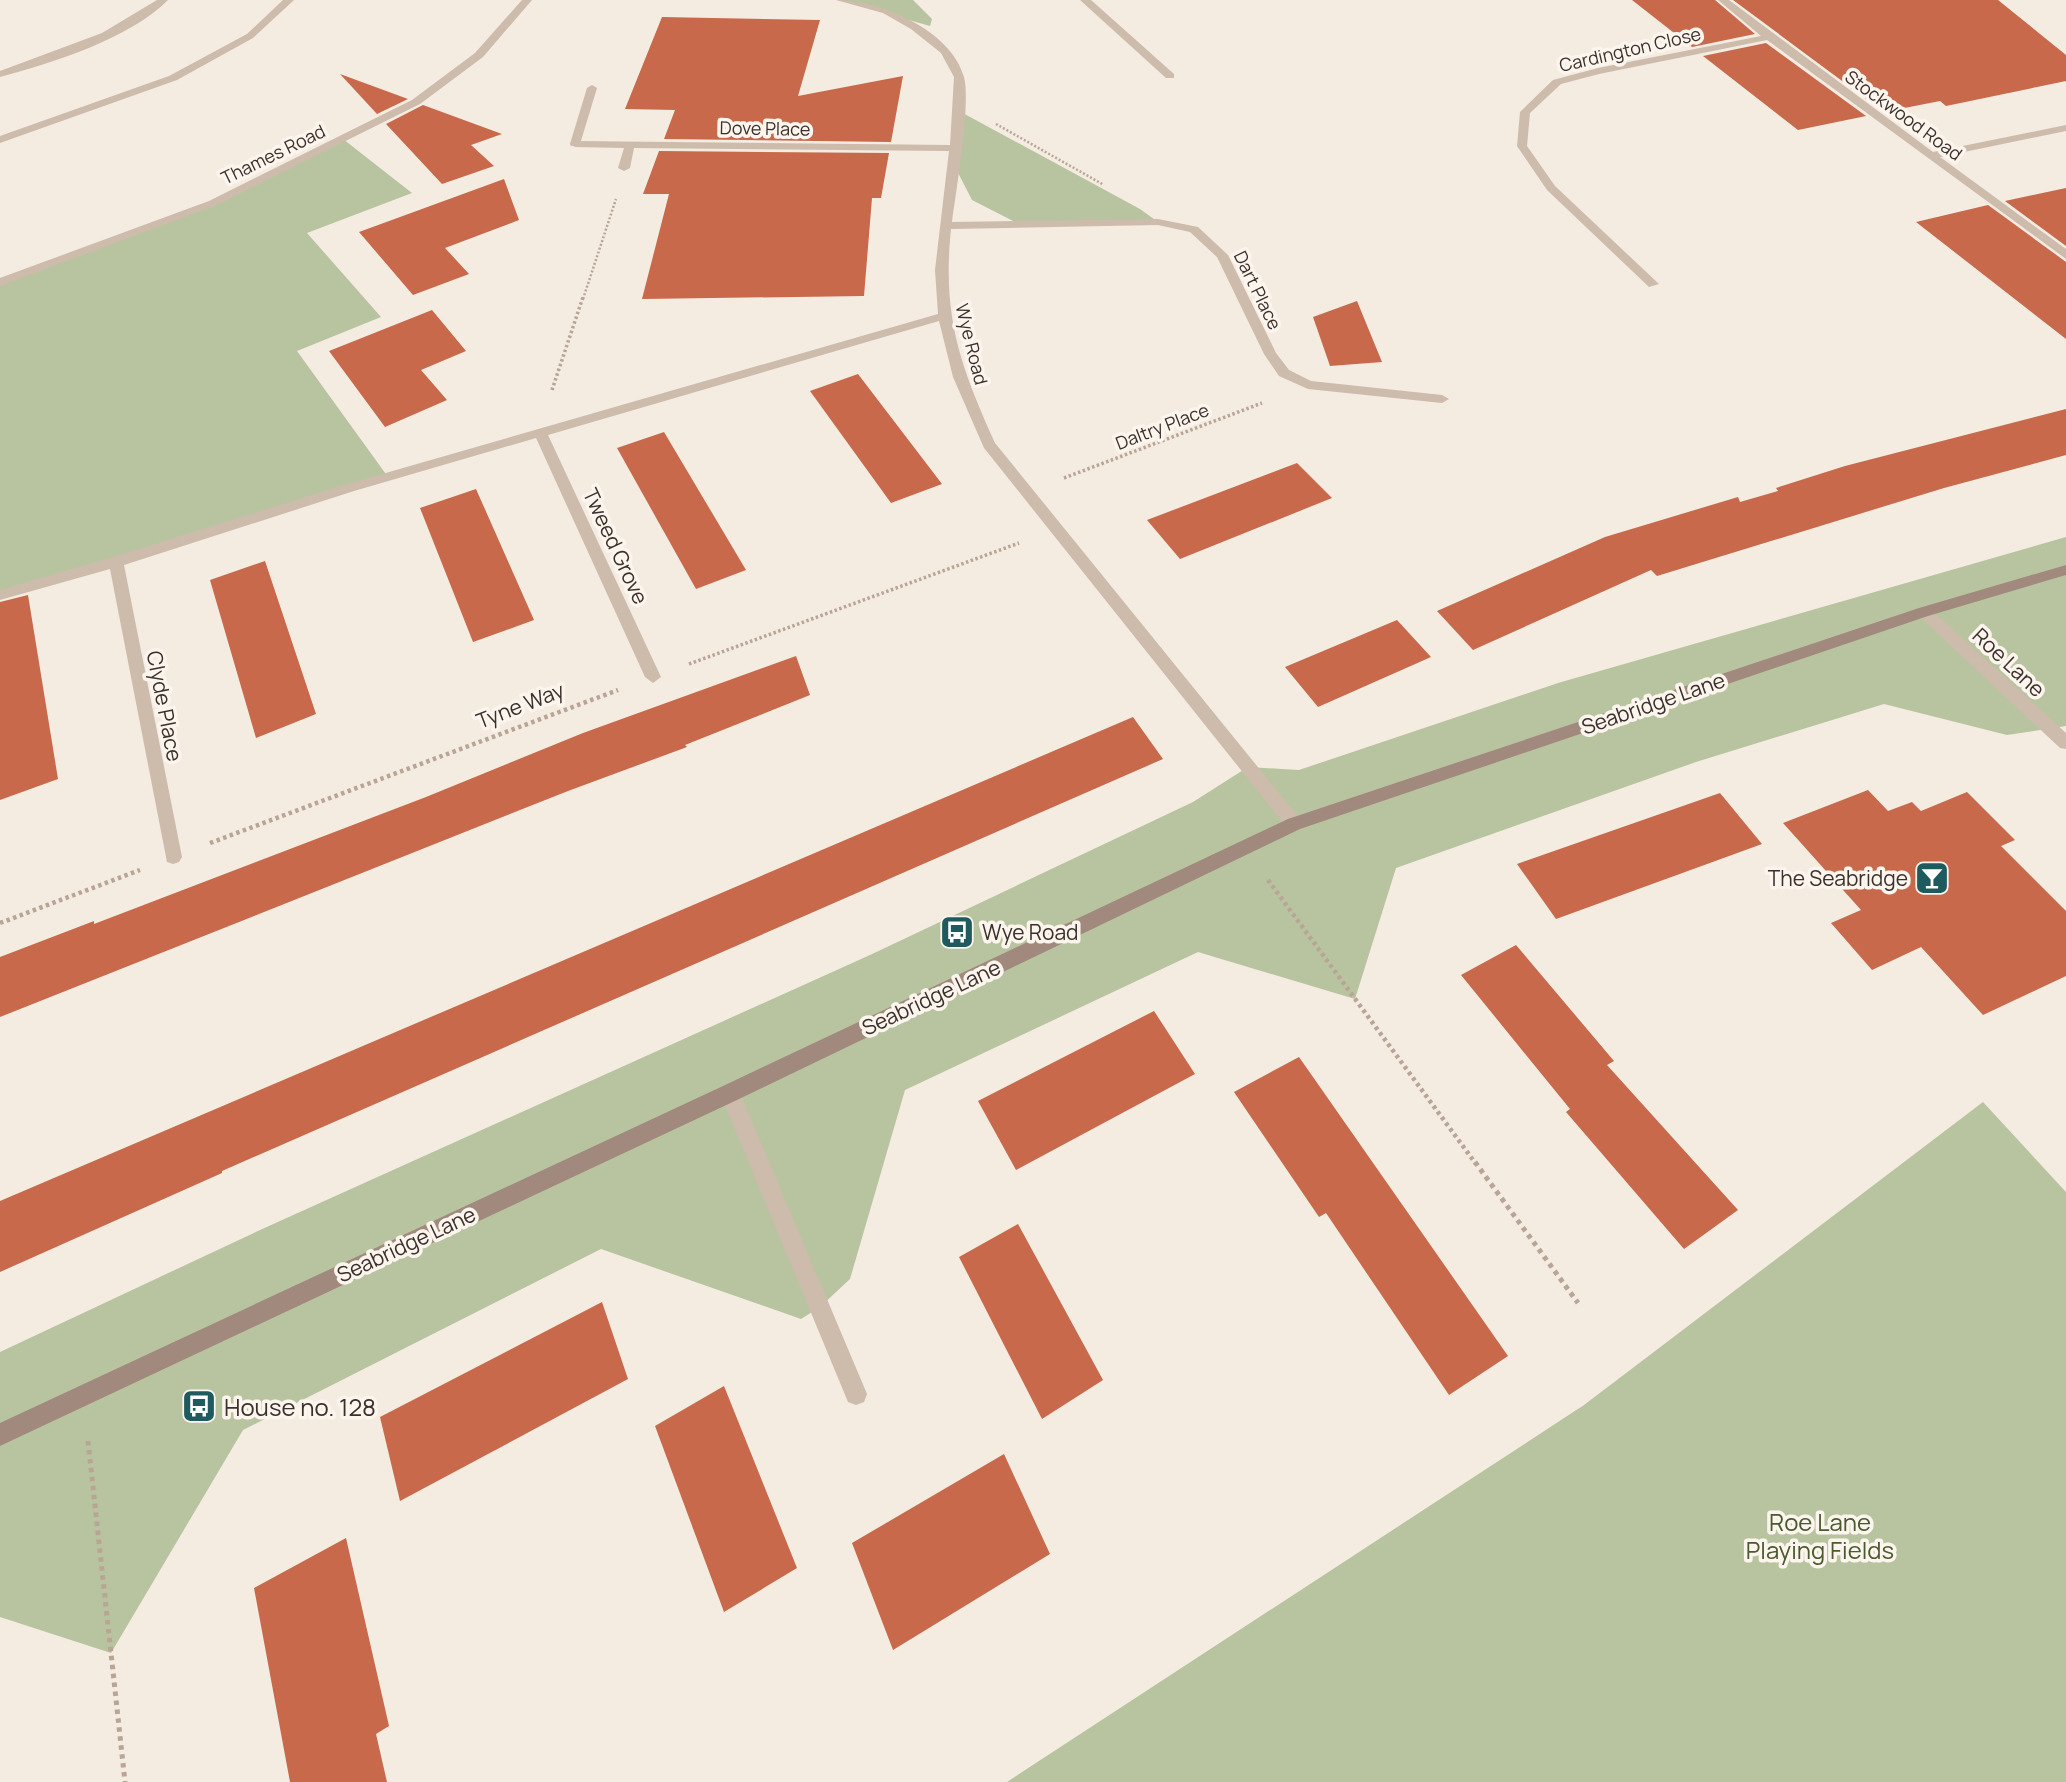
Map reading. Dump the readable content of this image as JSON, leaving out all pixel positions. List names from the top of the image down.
{
  "streets": {
    "street": [
      "Cardington Close",
      "Stockwood Road",
      "Dove Place",
      "Thames Road",
      "Dart Place",
      "Wye Road",
      "Tweed Grove",
      "Roe Lane",
      "Seabridge Lane",
      "Clyde Place"
    ],
    "path": ["Daltry Place", "Tyne Way"]
  },
  "crossings": [
    ["Cardington Close", "Stockwood Road"],
    ["Dove Place", "Wye Road"],
    ["Dart Place", "Wye Road"],
    ["Dart Place", "Daltry Place"],
    ["Wye Road", "Daltry Place"],
    ["Wye Road", "Seabridge Lane"],
    ["Wye Road", "Tyne Way"],
    ["Tweed Grove", "Tyne Way"],
    ["Roe Lane", "Seabridge Lane"],
    ["Tyne Way", "Clyde Place"]
  ],
  "parks": ["Roe Lane Playing Fields"],
  "places": {
    "bar": ["The Seabridge"],
    "bus stop": ["Wye Road", "House no. 128"]
  }
}
